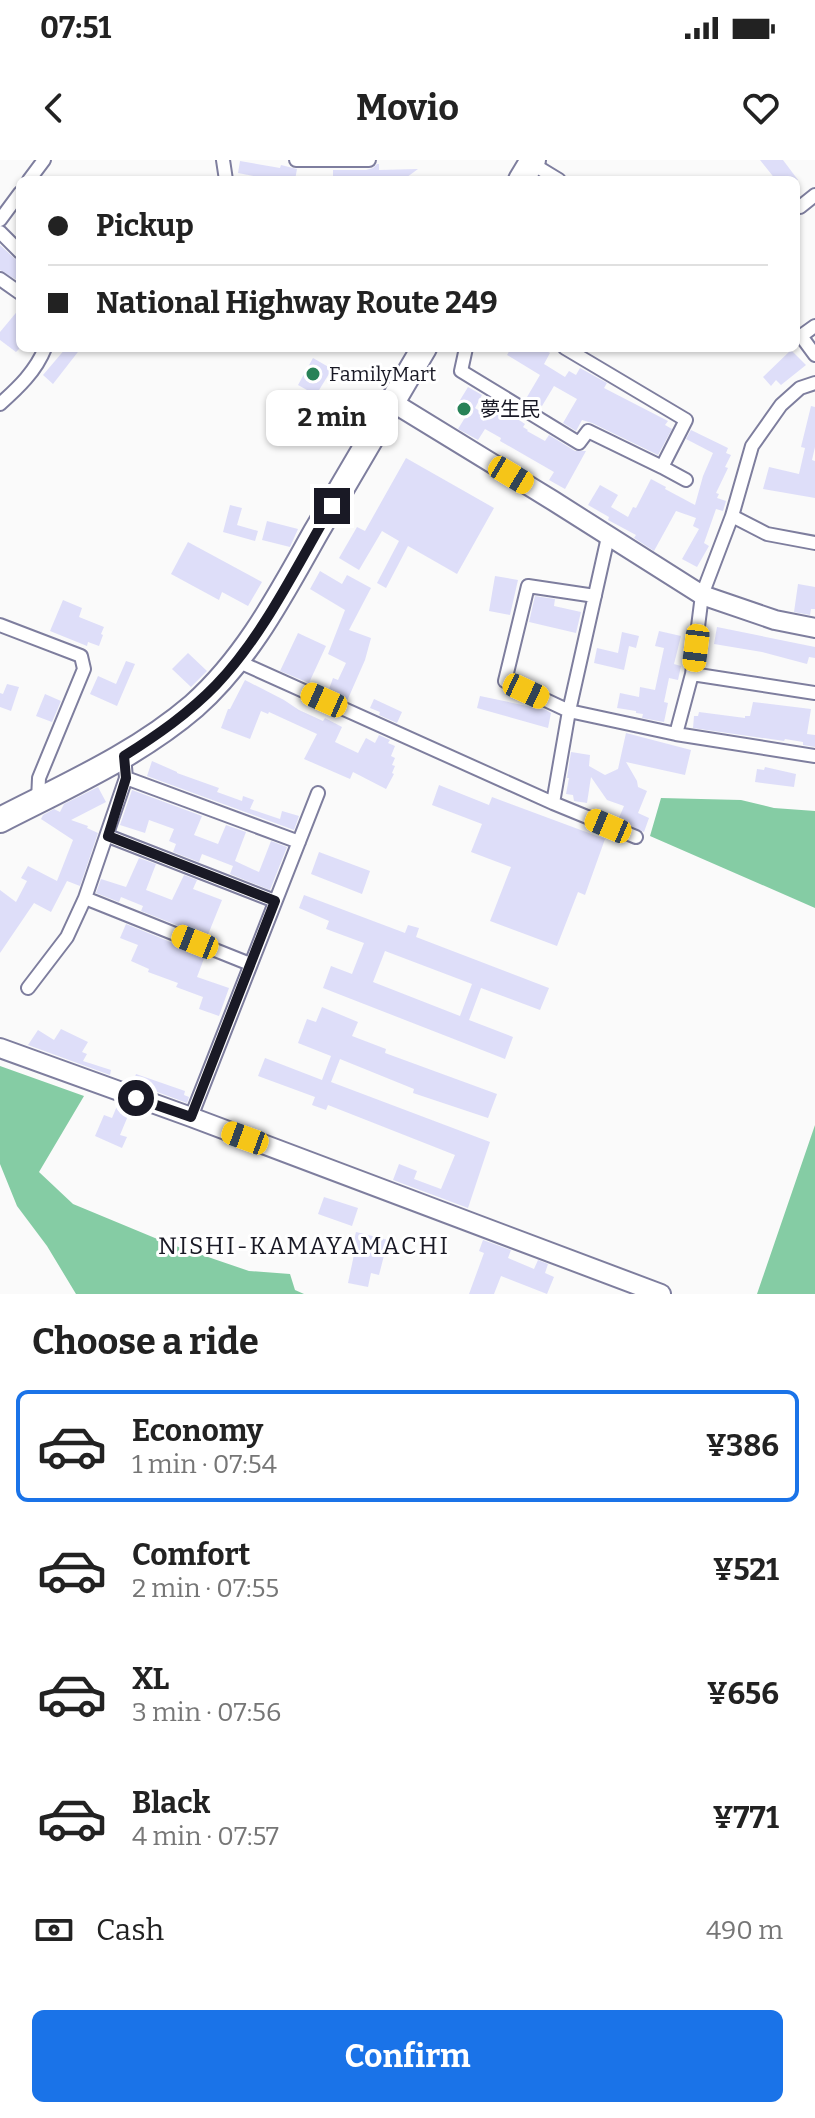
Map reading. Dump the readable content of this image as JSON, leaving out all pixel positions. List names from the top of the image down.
{
  "districts": ["NISHI-KAMAYAMACHI"],
  "places": ["FamilyMart", "夢生民"],
  "page": {
    "status": "07:51",
    "header": "Movio",
    "banner": ["Pickup", "National Highway Route 249"],
    "bubble": "2 min",
    "heading": "Choose a ride",
    "list": [
      {
        "name": "Economy",
        "note": "1 min · 07:54",
        "value": "¥386"
      },
      {
        "name": "Comfort",
        "note": "2 min · 07:55",
        "value": "¥521"
      },
      {
        "name": "XL",
        "note": "3 min · 07:56",
        "value": "¥656"
      },
      {
        "name": "Black",
        "note": "4 min · 07:57",
        "value": "¥771"
      }
    ],
    "pay": ["Cash", "490 m"],
    "buttons": "Confirm"
  }
}
